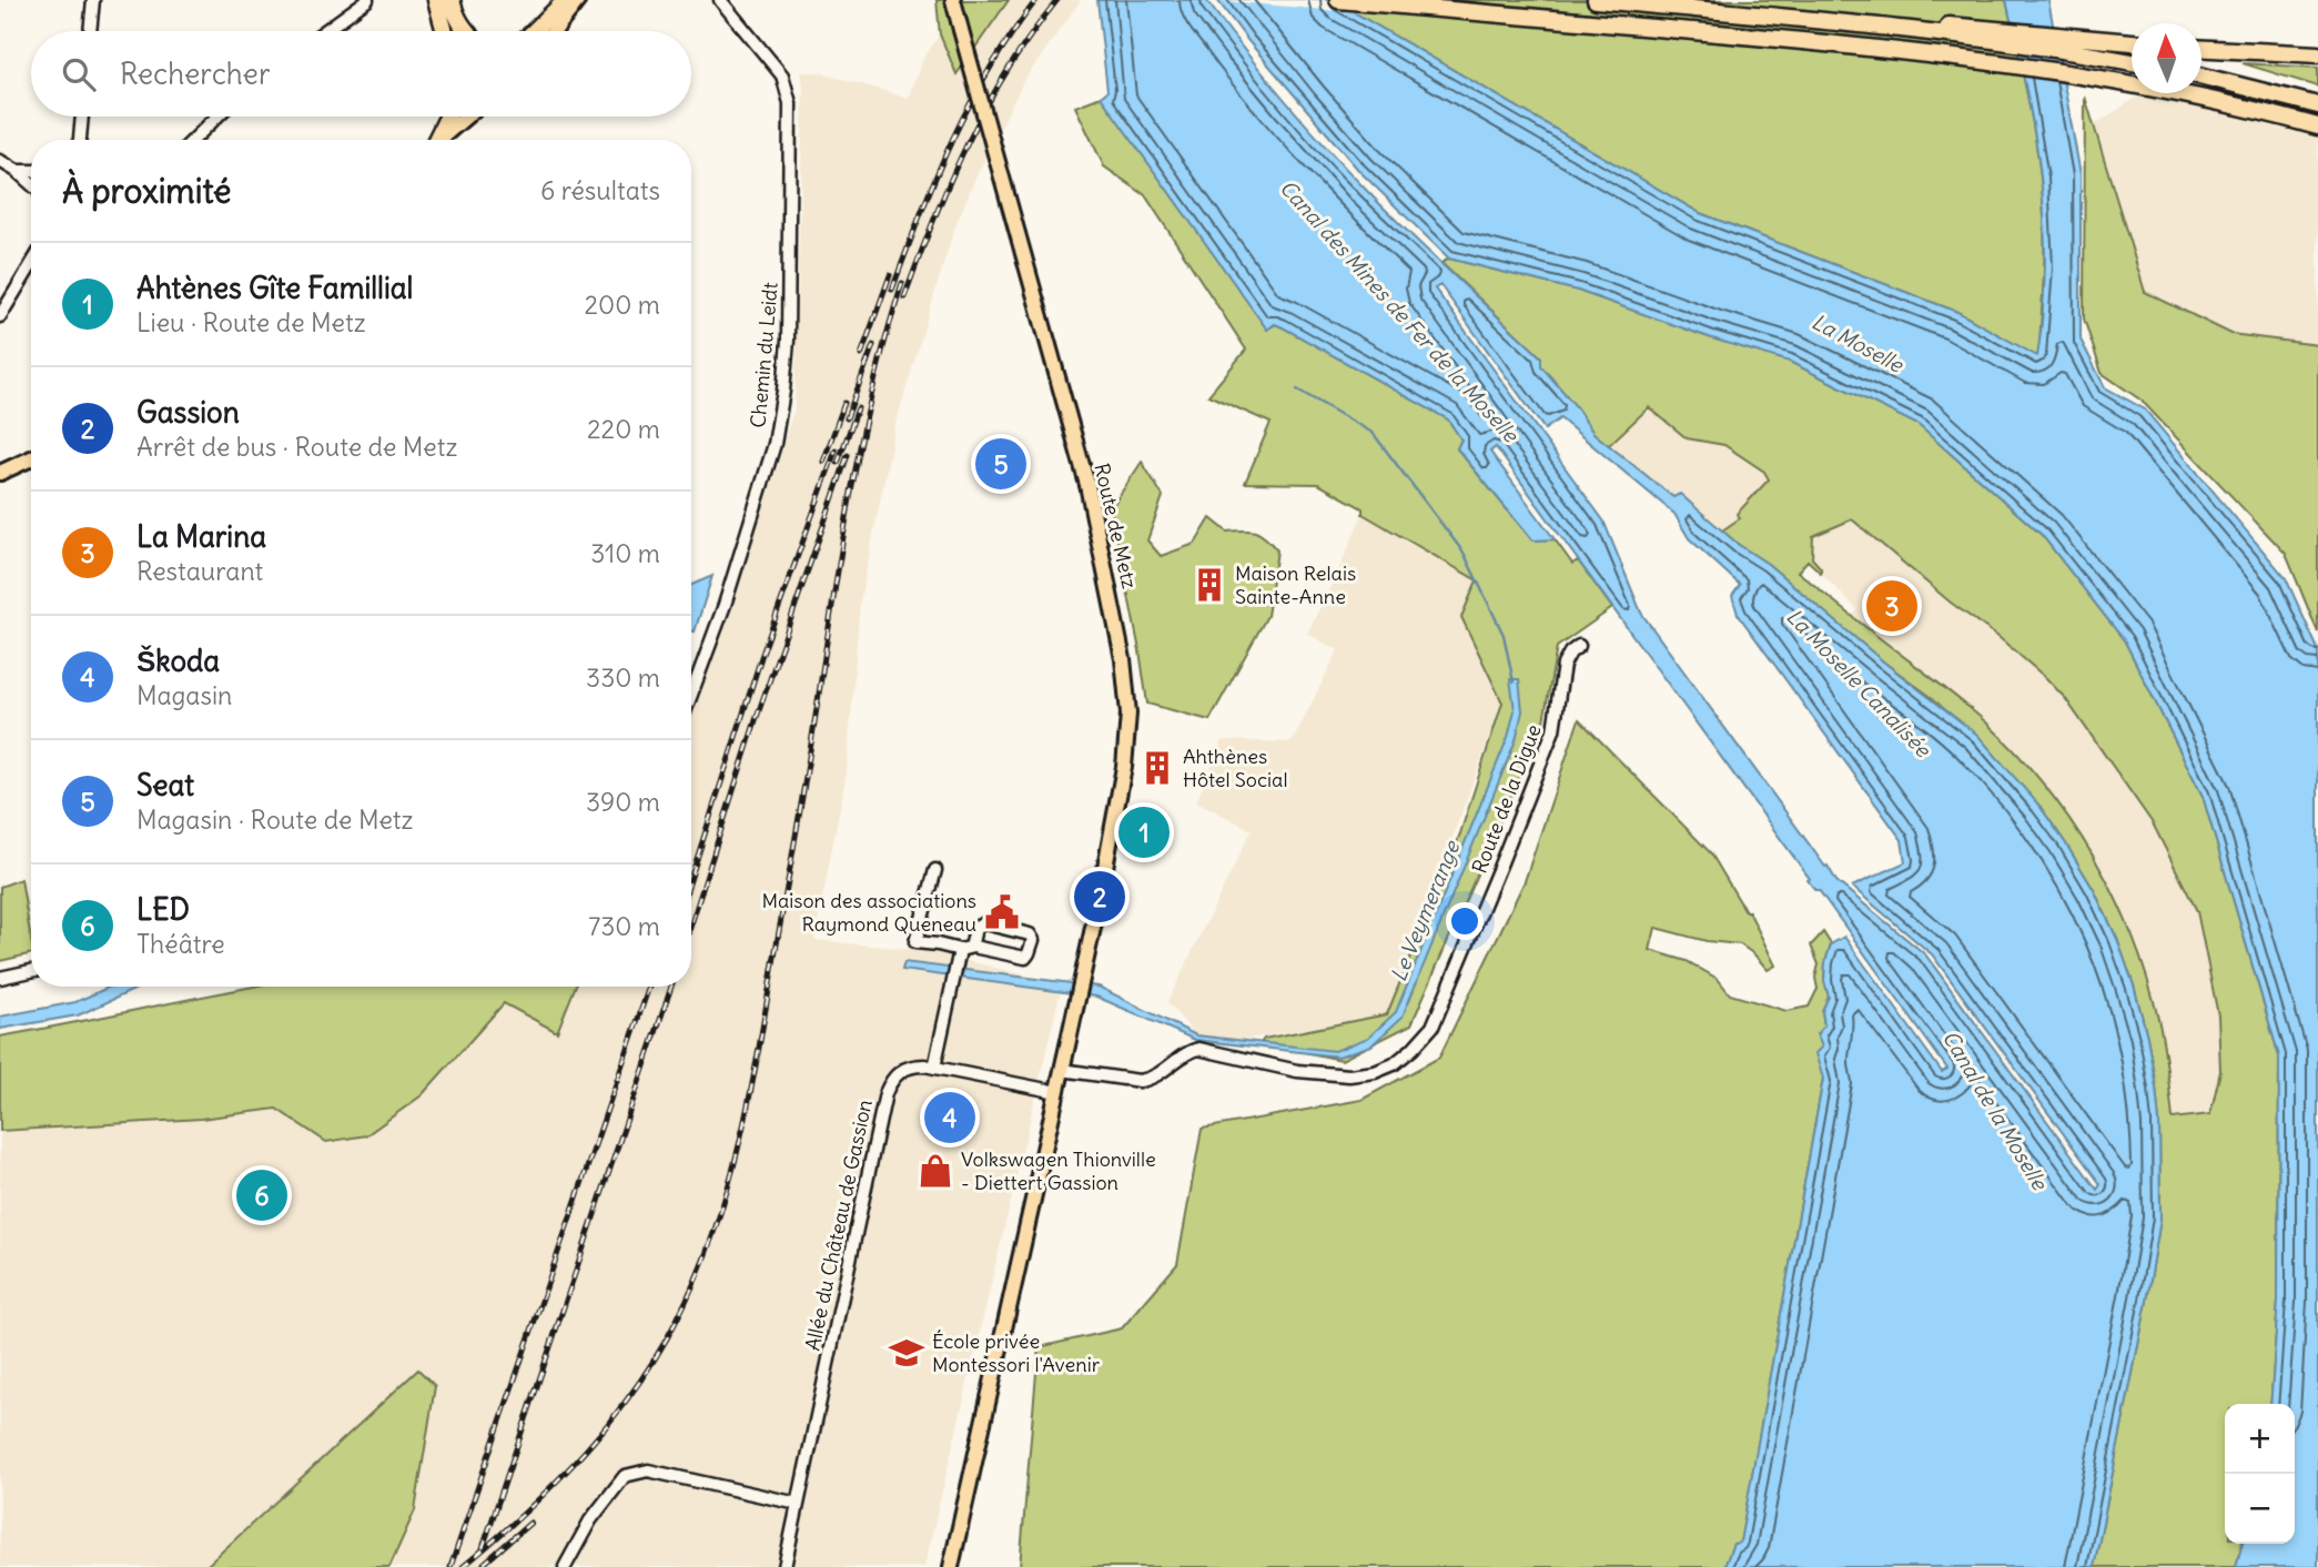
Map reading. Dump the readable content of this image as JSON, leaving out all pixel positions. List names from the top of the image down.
{
  "streets": {
    "main road": ["Route de Metz"],
    "street": ["Chemin du Leidt", "Route de la Digue", "Allée du Château de Gassion"]
  },
  "crossings": [
    ["Route de Metz", "Route de la Digue"],
    ["Route de Metz", "Allée du Château de Gassion"]
  ],
  "water": [
    "Canal des Mines de Fer de la Moselle",
    "La Moselle",
    "La Moselle Canalisée",
    "Le Veymerange",
    "Canal de la Moselle"
  ],
  "places": {
    "building": ["Maison Relais Sainte-Anne", "Ahthènes Hôtel Social"],
    "public building": ["Maison des associations Raymond Queneau"],
    "shop": ["Volkswagen Thionville - Diettert Gassion"],
    "school or university": ["École privée Montessori l'Avenir"]
  },
  "north": "top",
  "page": {
    "search": "Rechercher",
    "heading": ["À proximité", "6 résultats"],
    "list": [
      {
        "mark": "1",
        "name": "Ahtènes Gîte Famillial",
        "note": "Lieu · Route de Metz",
        "value": "200 m"
      },
      {
        "mark": "2",
        "name": "Gassion",
        "note": "Arrêt de bus · Route de Metz",
        "value": "220 m"
      },
      {
        "mark": "3",
        "name": "La Marina",
        "note": "Restaurant",
        "value": "310 m"
      },
      {
        "mark": "4",
        "name": "Škoda",
        "note": "Magasin",
        "value": "330 m"
      },
      {
        "mark": "5",
        "name": "Seat",
        "note": "Magasin · Route de Metz",
        "value": "390 m"
      },
      {
        "mark": "6",
        "name": "LED",
        "note": "Théâtre",
        "value": "730 m"
      }
    ],
    "pins": [
      "5",
      "3",
      "1",
      "2",
      "4",
      "6"
    ],
    "map_buttons": ["+", "−"]
  }
}
